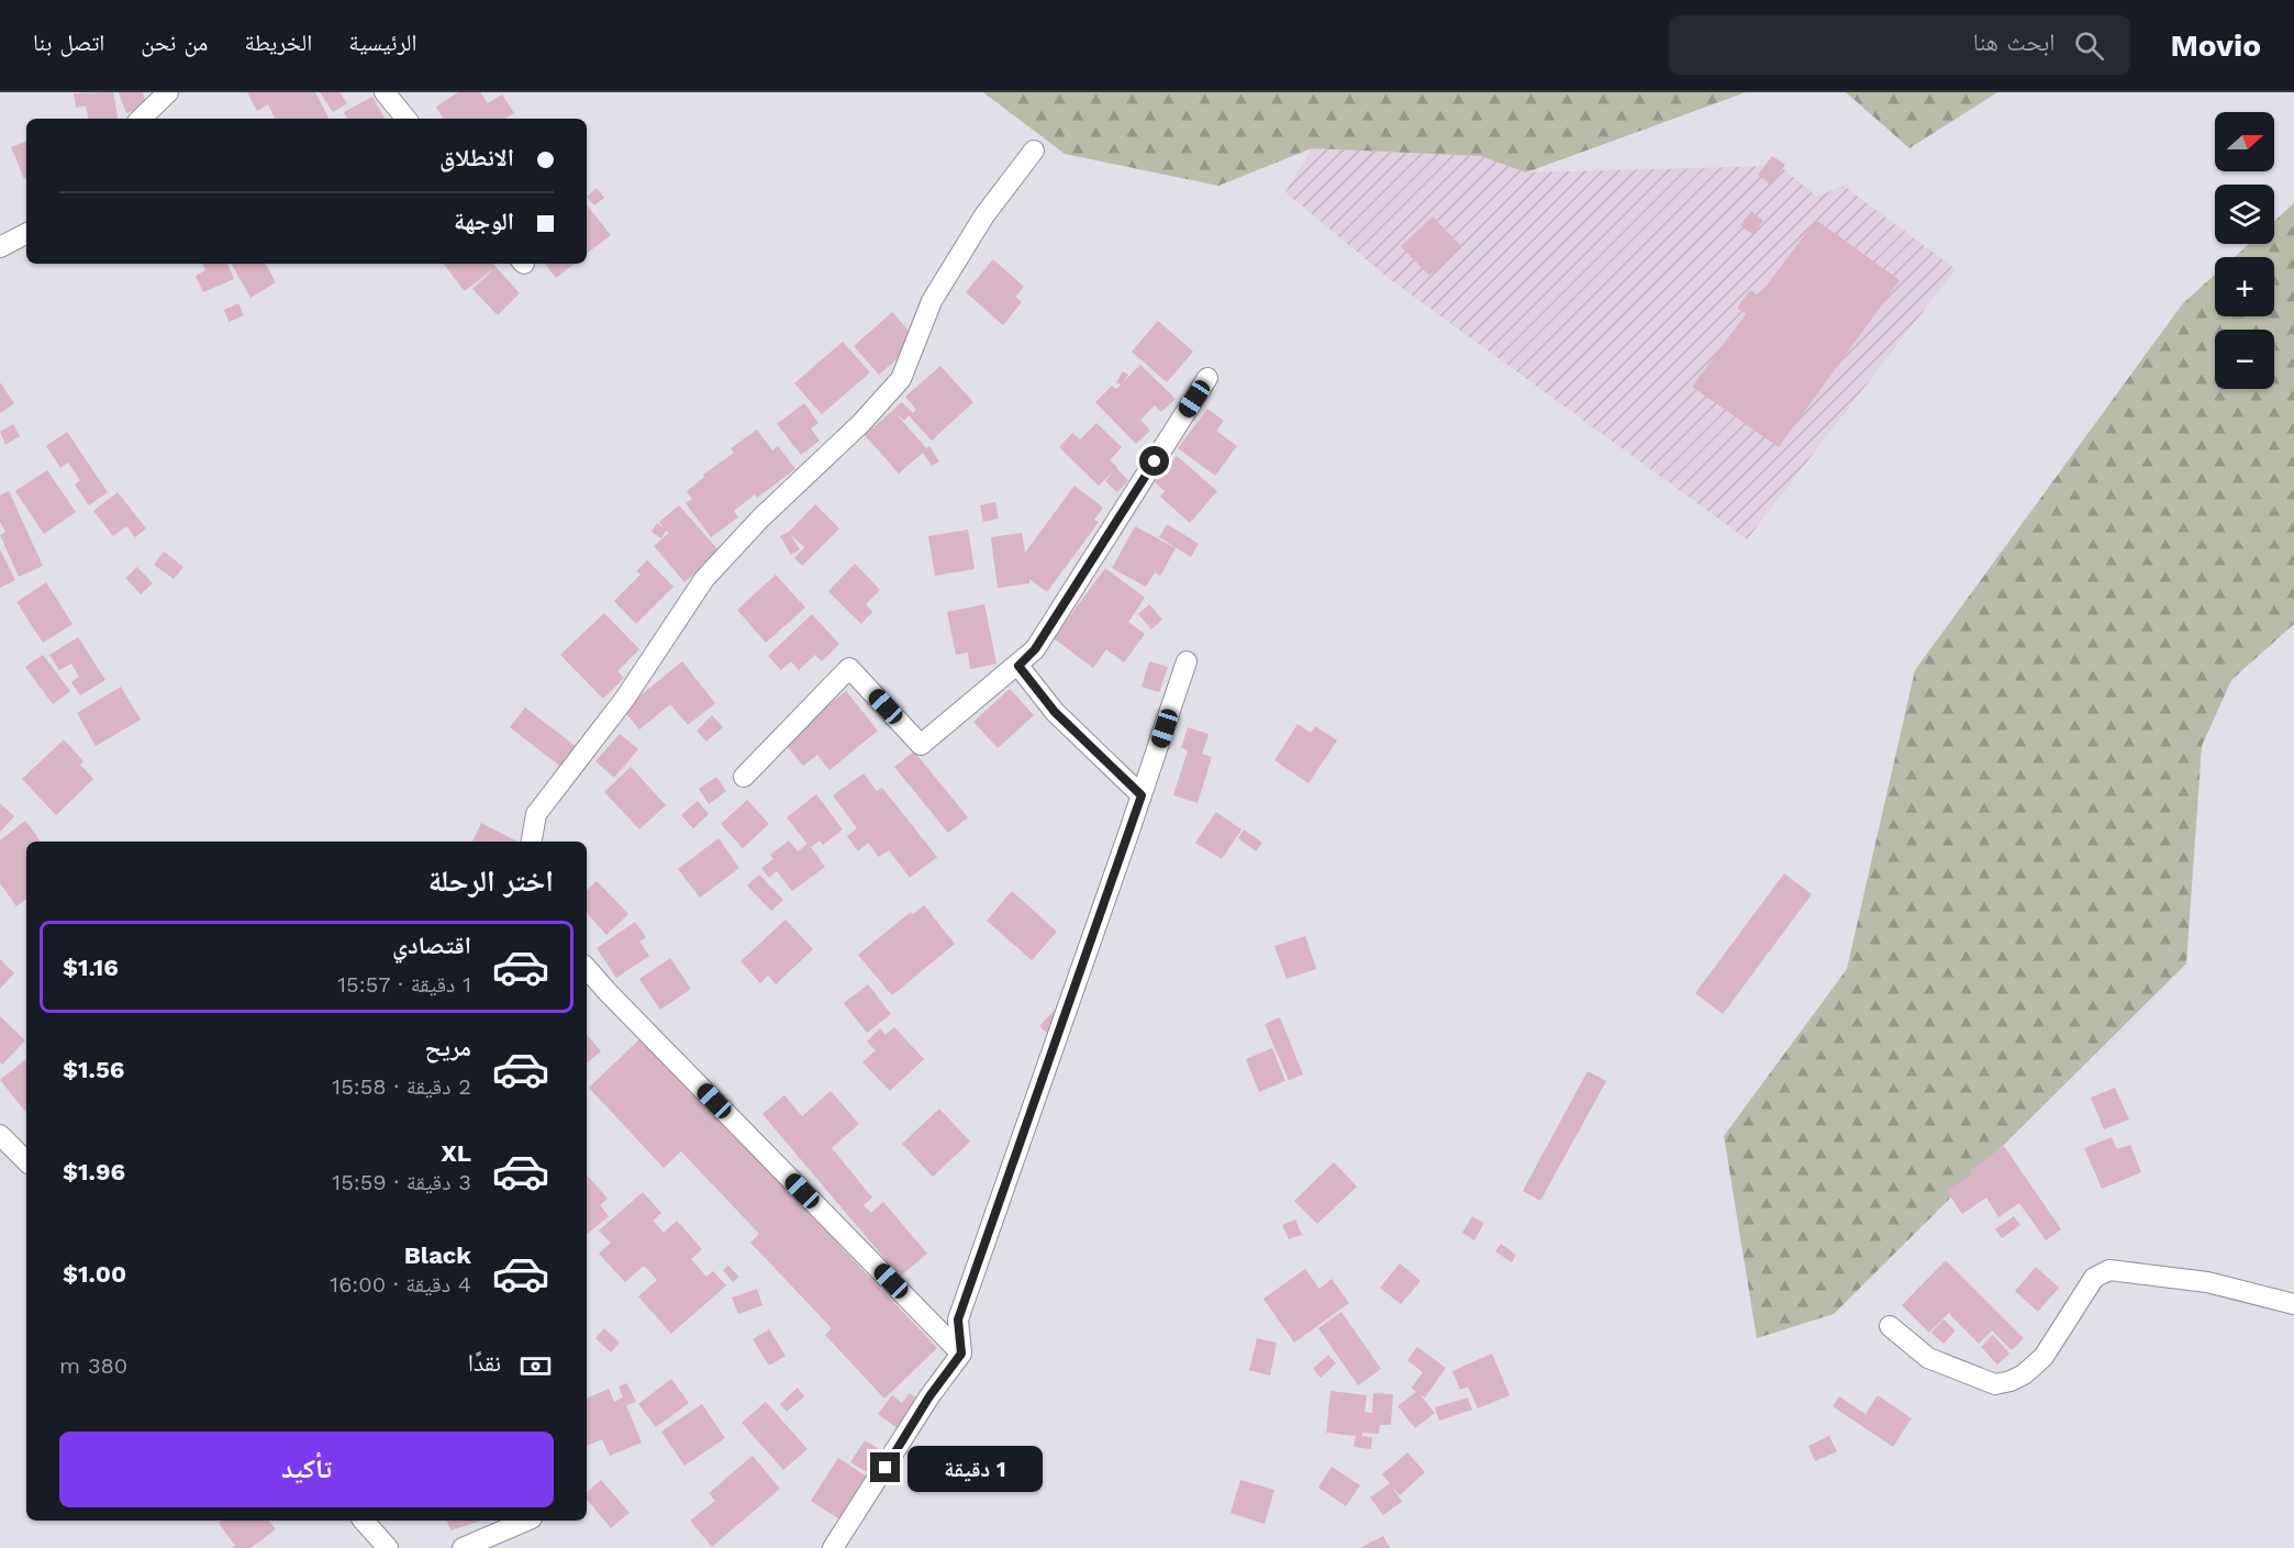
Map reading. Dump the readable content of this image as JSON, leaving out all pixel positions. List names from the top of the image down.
{
  "north": "right",
  "page": {
    "header": "Movio",
    "search": "ابحث هنا",
    "nav": [
      "الرئيسية",
      "الخريطة",
      "من نحن",
      "اتصل بنا"
    ],
    "map_buttons": ["+", "−"],
    "banner": ["الانطلاق", "الوجهة"],
    "heading": "اختر الرحلة",
    "list": [
      {
        "name": "اقتصادي",
        "note": "1 دقيقة · 15:57",
        "value": "$1.16"
      },
      {
        "name": "مريح",
        "note": "2 دقيقة · 15:58",
        "value": "$1.56"
      },
      {
        "name": "XL",
        "note": "3 دقيقة · 15:59",
        "value": "$1.96"
      },
      {
        "name": "Black",
        "note": "4 دقيقة · 16:00",
        "value": "$1.00"
      }
    ],
    "pay": ["نقدًا", "380 m"],
    "buttons": "تأكيد",
    "bubble": "1 دقيقة"
  }
}
